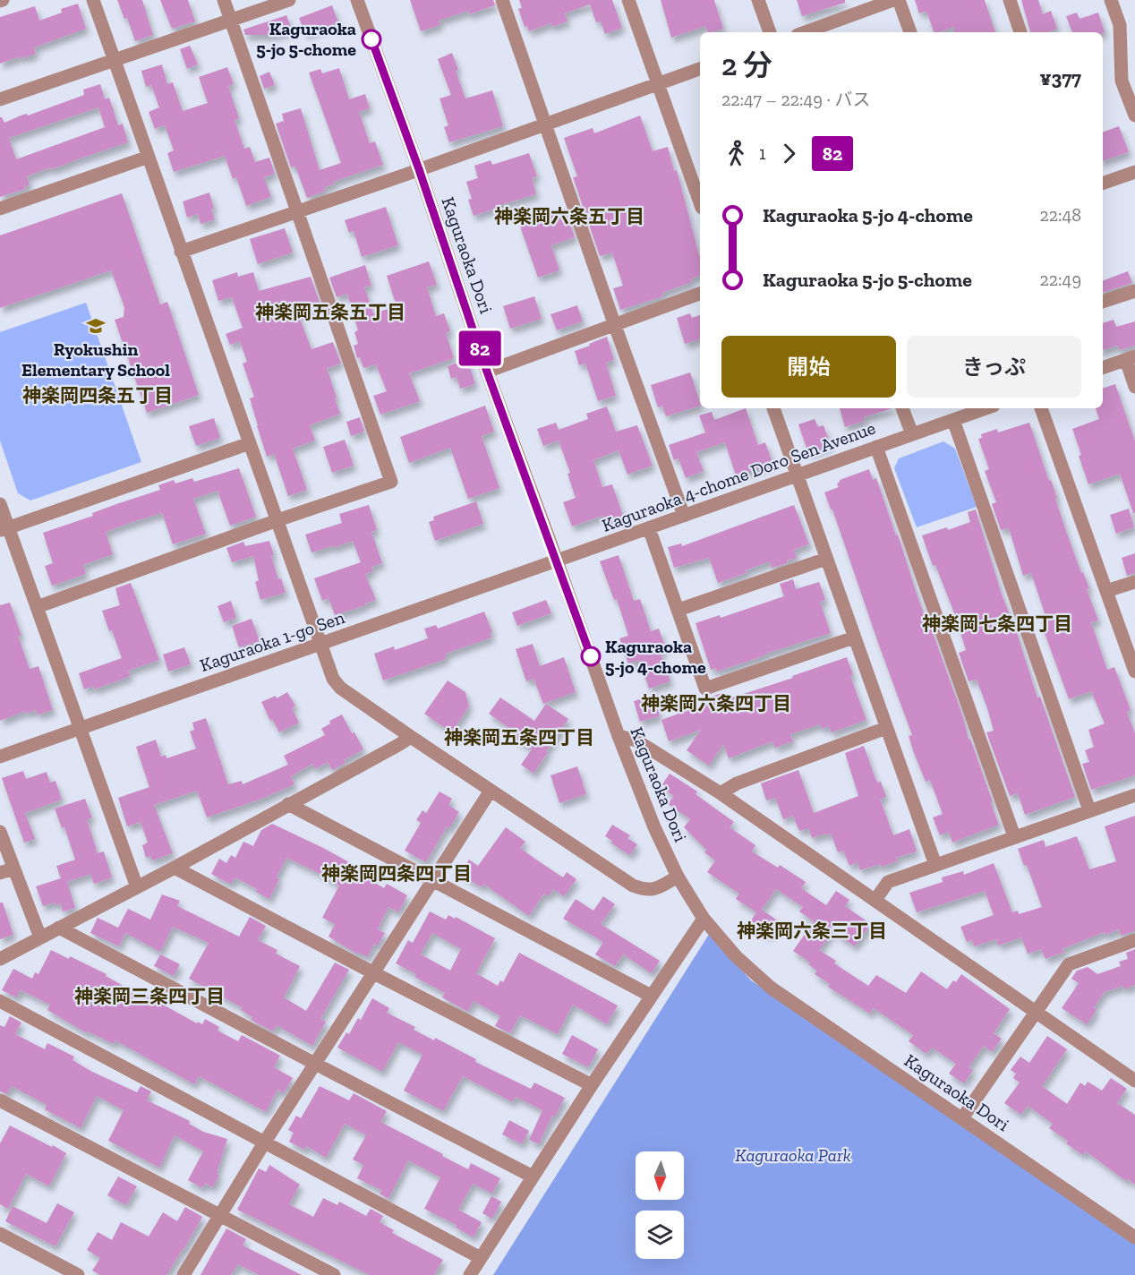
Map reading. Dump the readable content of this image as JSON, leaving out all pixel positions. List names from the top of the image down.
{
  "streets": {
    "street": ["Kaguraoka Dori", "Kaguraoka 4-chome Doro Sen Avenue", "Kaguraoka 1-go Sen"]
  },
  "crossings": [
    ["Kaguraoka Dori", "Kaguraoka 4-chome Doro Sen Avenue"],
    ["Kaguraoka Dori", "Kaguraoka 1-go Sen"],
    ["Kaguraoka 4-chome Doro Sen Avenue", "Kaguraoka 1-go Sen"]
  ],
  "districts": [
    "神楽岡六条五丁目",
    "神楽岡五条五丁目",
    "神楽岡四条五丁目",
    "神楽岡七条四丁目",
    "神楽岡六条四丁目",
    "神楽岡五条四丁目",
    "神楽岡四条四丁目",
    "神楽岡六条三丁目",
    "神楽岡三条四丁目"
  ],
  "parks": ["Kaguraoka Park"],
  "places": {
    "other": ["Kaguraoka 5-jo 5-chome", "Kaguraoka 5-jo 4-chome"],
    "school or university": ["Ryokushin Elementary School"]
  },
  "lines": ["bus line 82"],
  "north": "bottom",
  "page": {
    "on_map": "82",
    "heading": ["2 分", "22:47 – 22:49 · バス", "¥377"],
    "legs": ["1", "82"],
    "list": [
      {
        "name": "Kaguraoka 5-jo 4-chome",
        "value": "22:48"
      },
      {
        "name": "Kaguraoka 5-jo 5-chome",
        "value": "22:49"
      }
    ],
    "buttons": ["開始", "きっぷ"]
  }
}
